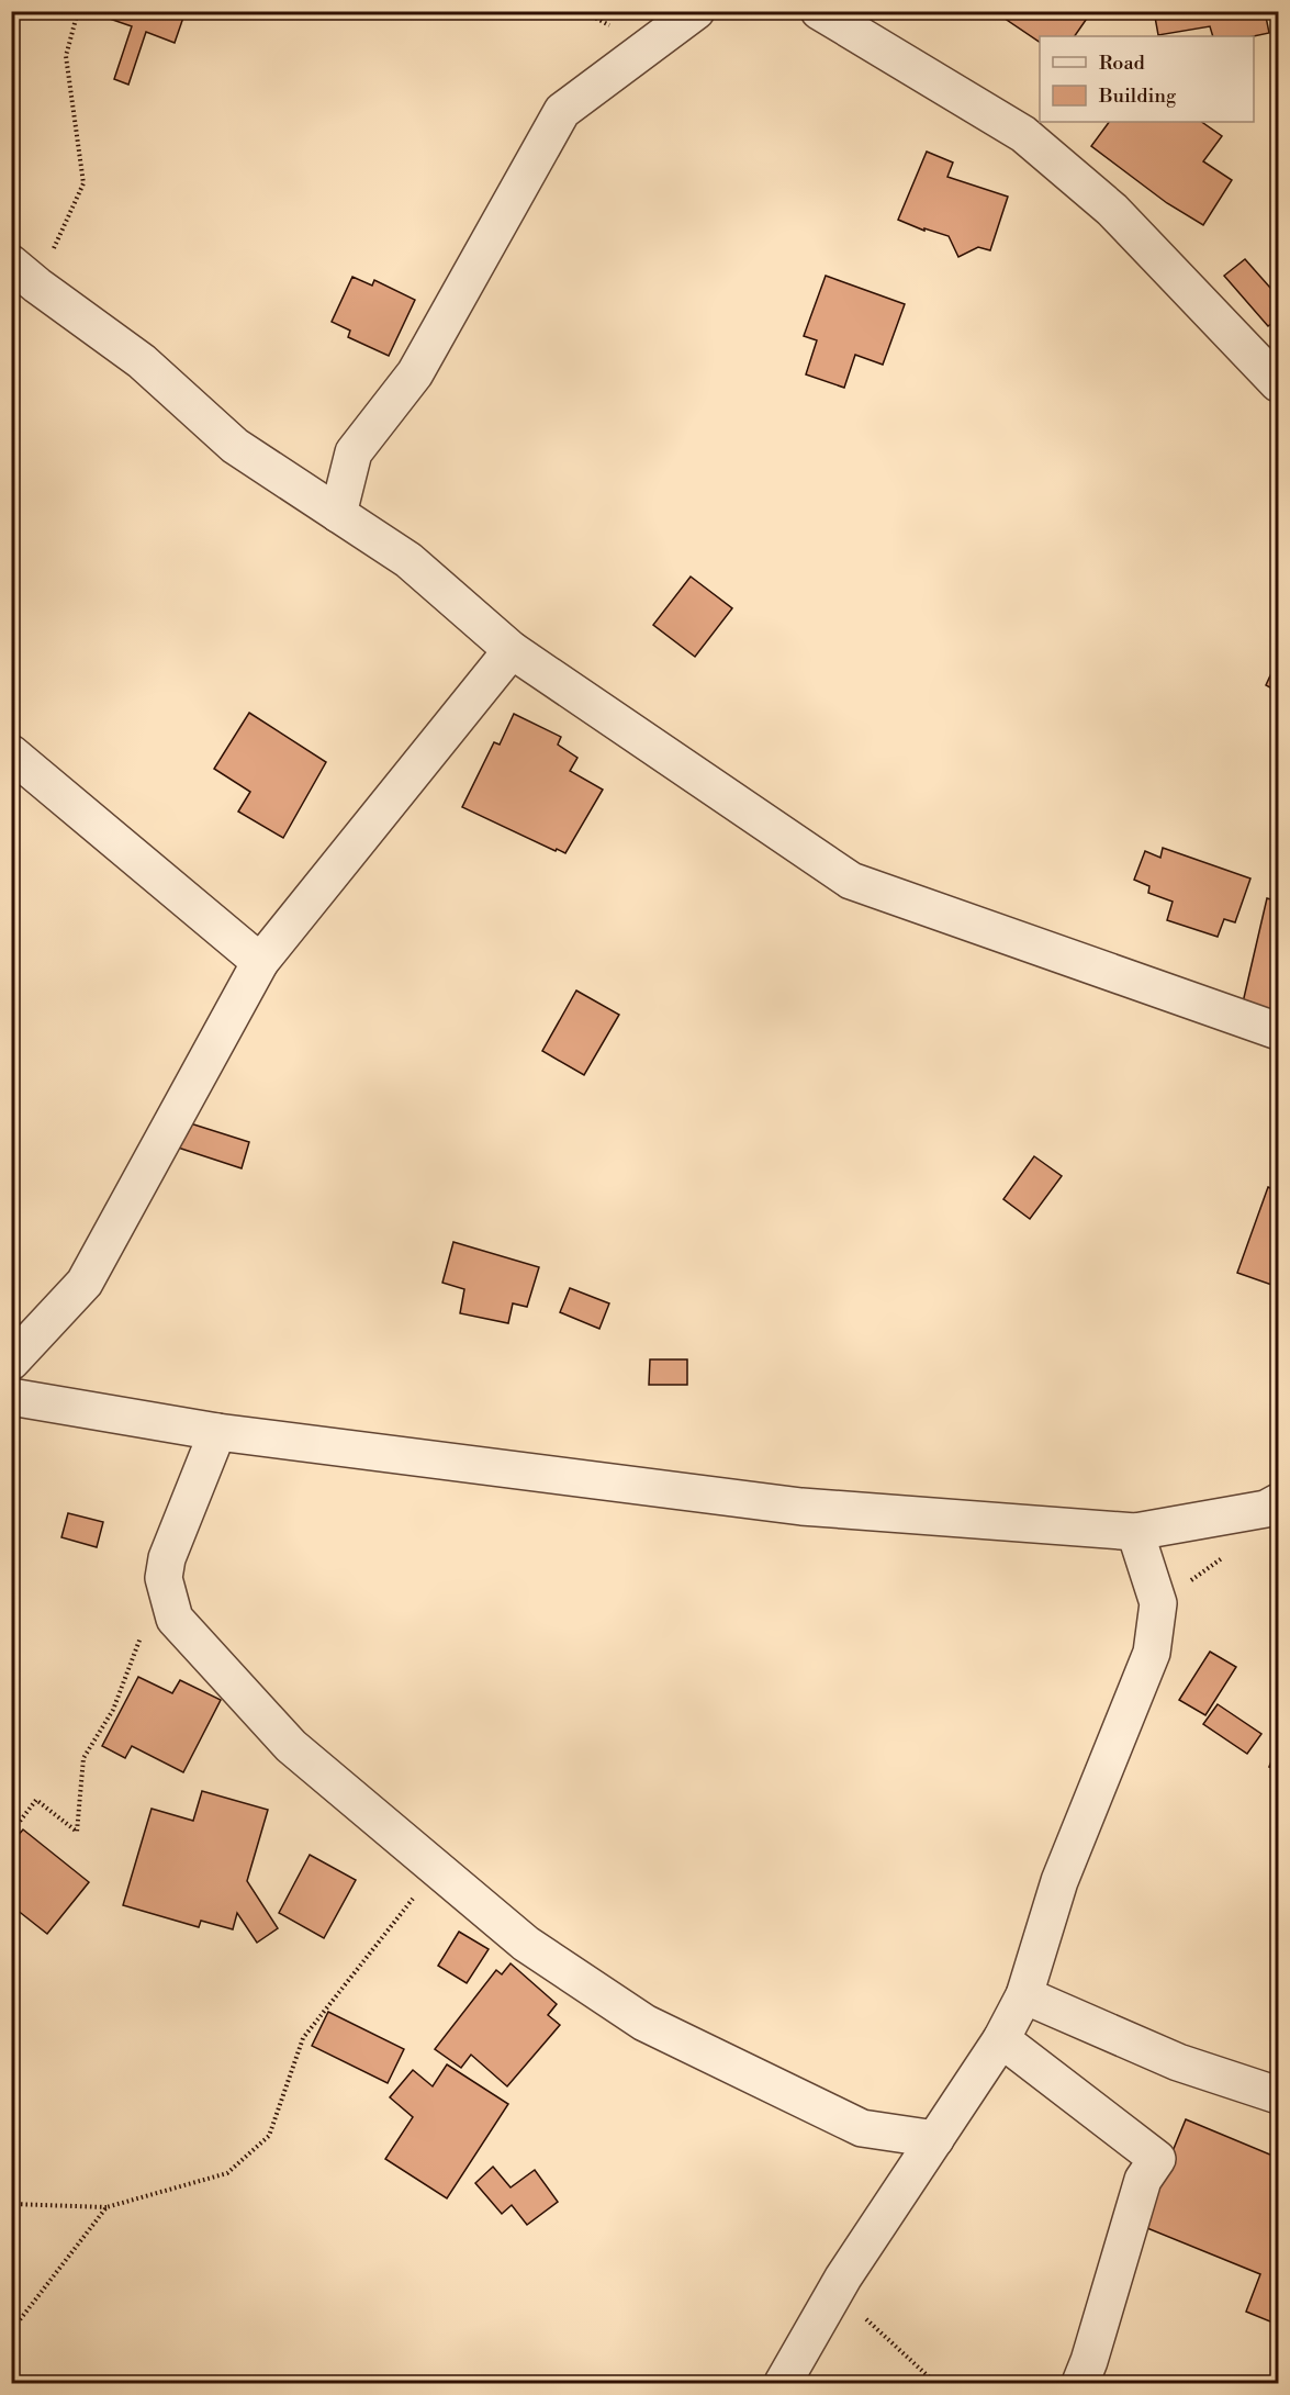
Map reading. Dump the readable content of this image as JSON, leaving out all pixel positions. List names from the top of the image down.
{
  "legend": ["Road", "Building"]
}
